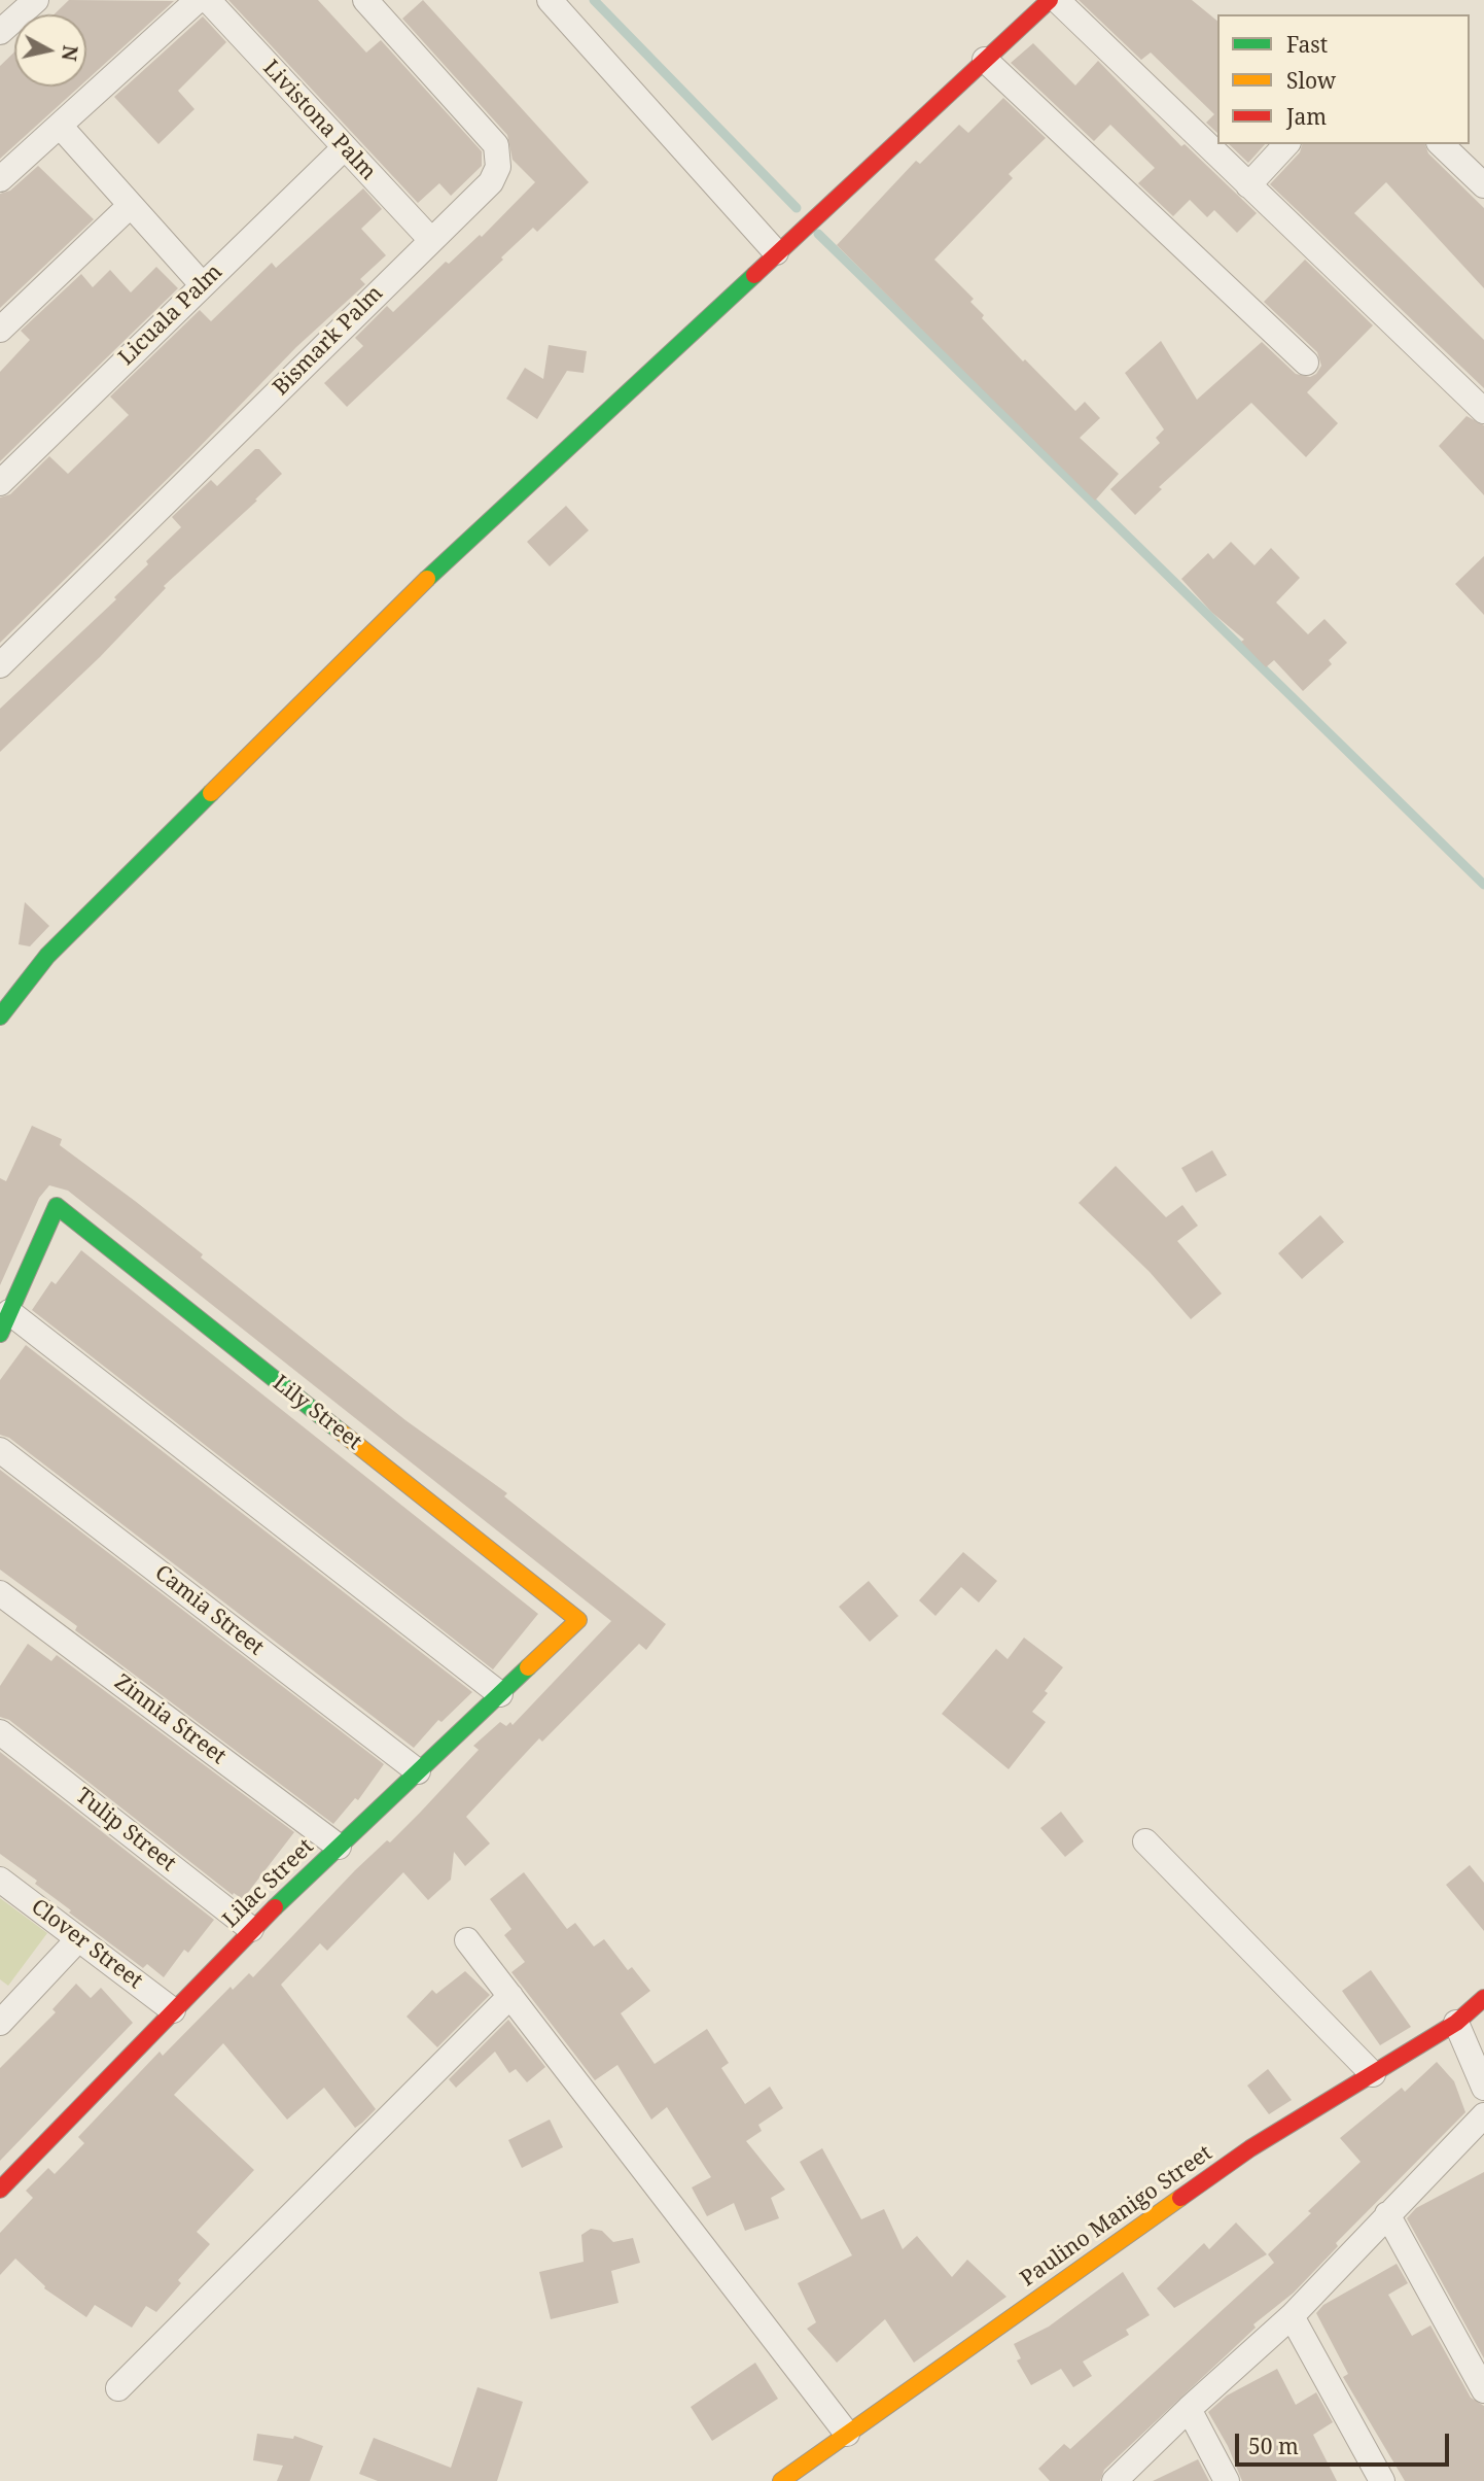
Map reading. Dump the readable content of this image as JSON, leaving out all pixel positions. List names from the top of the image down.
{
  "streets": {
    "street": [
      "Livistona Palm",
      "Licuala Palm",
      "Bismark Palm",
      "Lily Street",
      "Camia Street",
      "Zinnia Street",
      "Tulip Street",
      "Lilac Street",
      "Clover Street",
      "Paulino Manigo Street"
    ]
  },
  "crossings": [
    ["Livistona Palm", "Licuala Palm"],
    ["Livistona Palm", "Bismark Palm"],
    ["Lily Street", "Lilac Street"],
    ["Camia Street", "Lilac Street"],
    ["Zinnia Street", "Lilac Street"],
    ["Tulip Street", "Lilac Street"],
    ["Lilac Street", "Clover Street"]
  ],
  "legend": ["Fast", "Slow", "Jam"],
  "scale_bar": "50 m",
  "north": "right"
}
